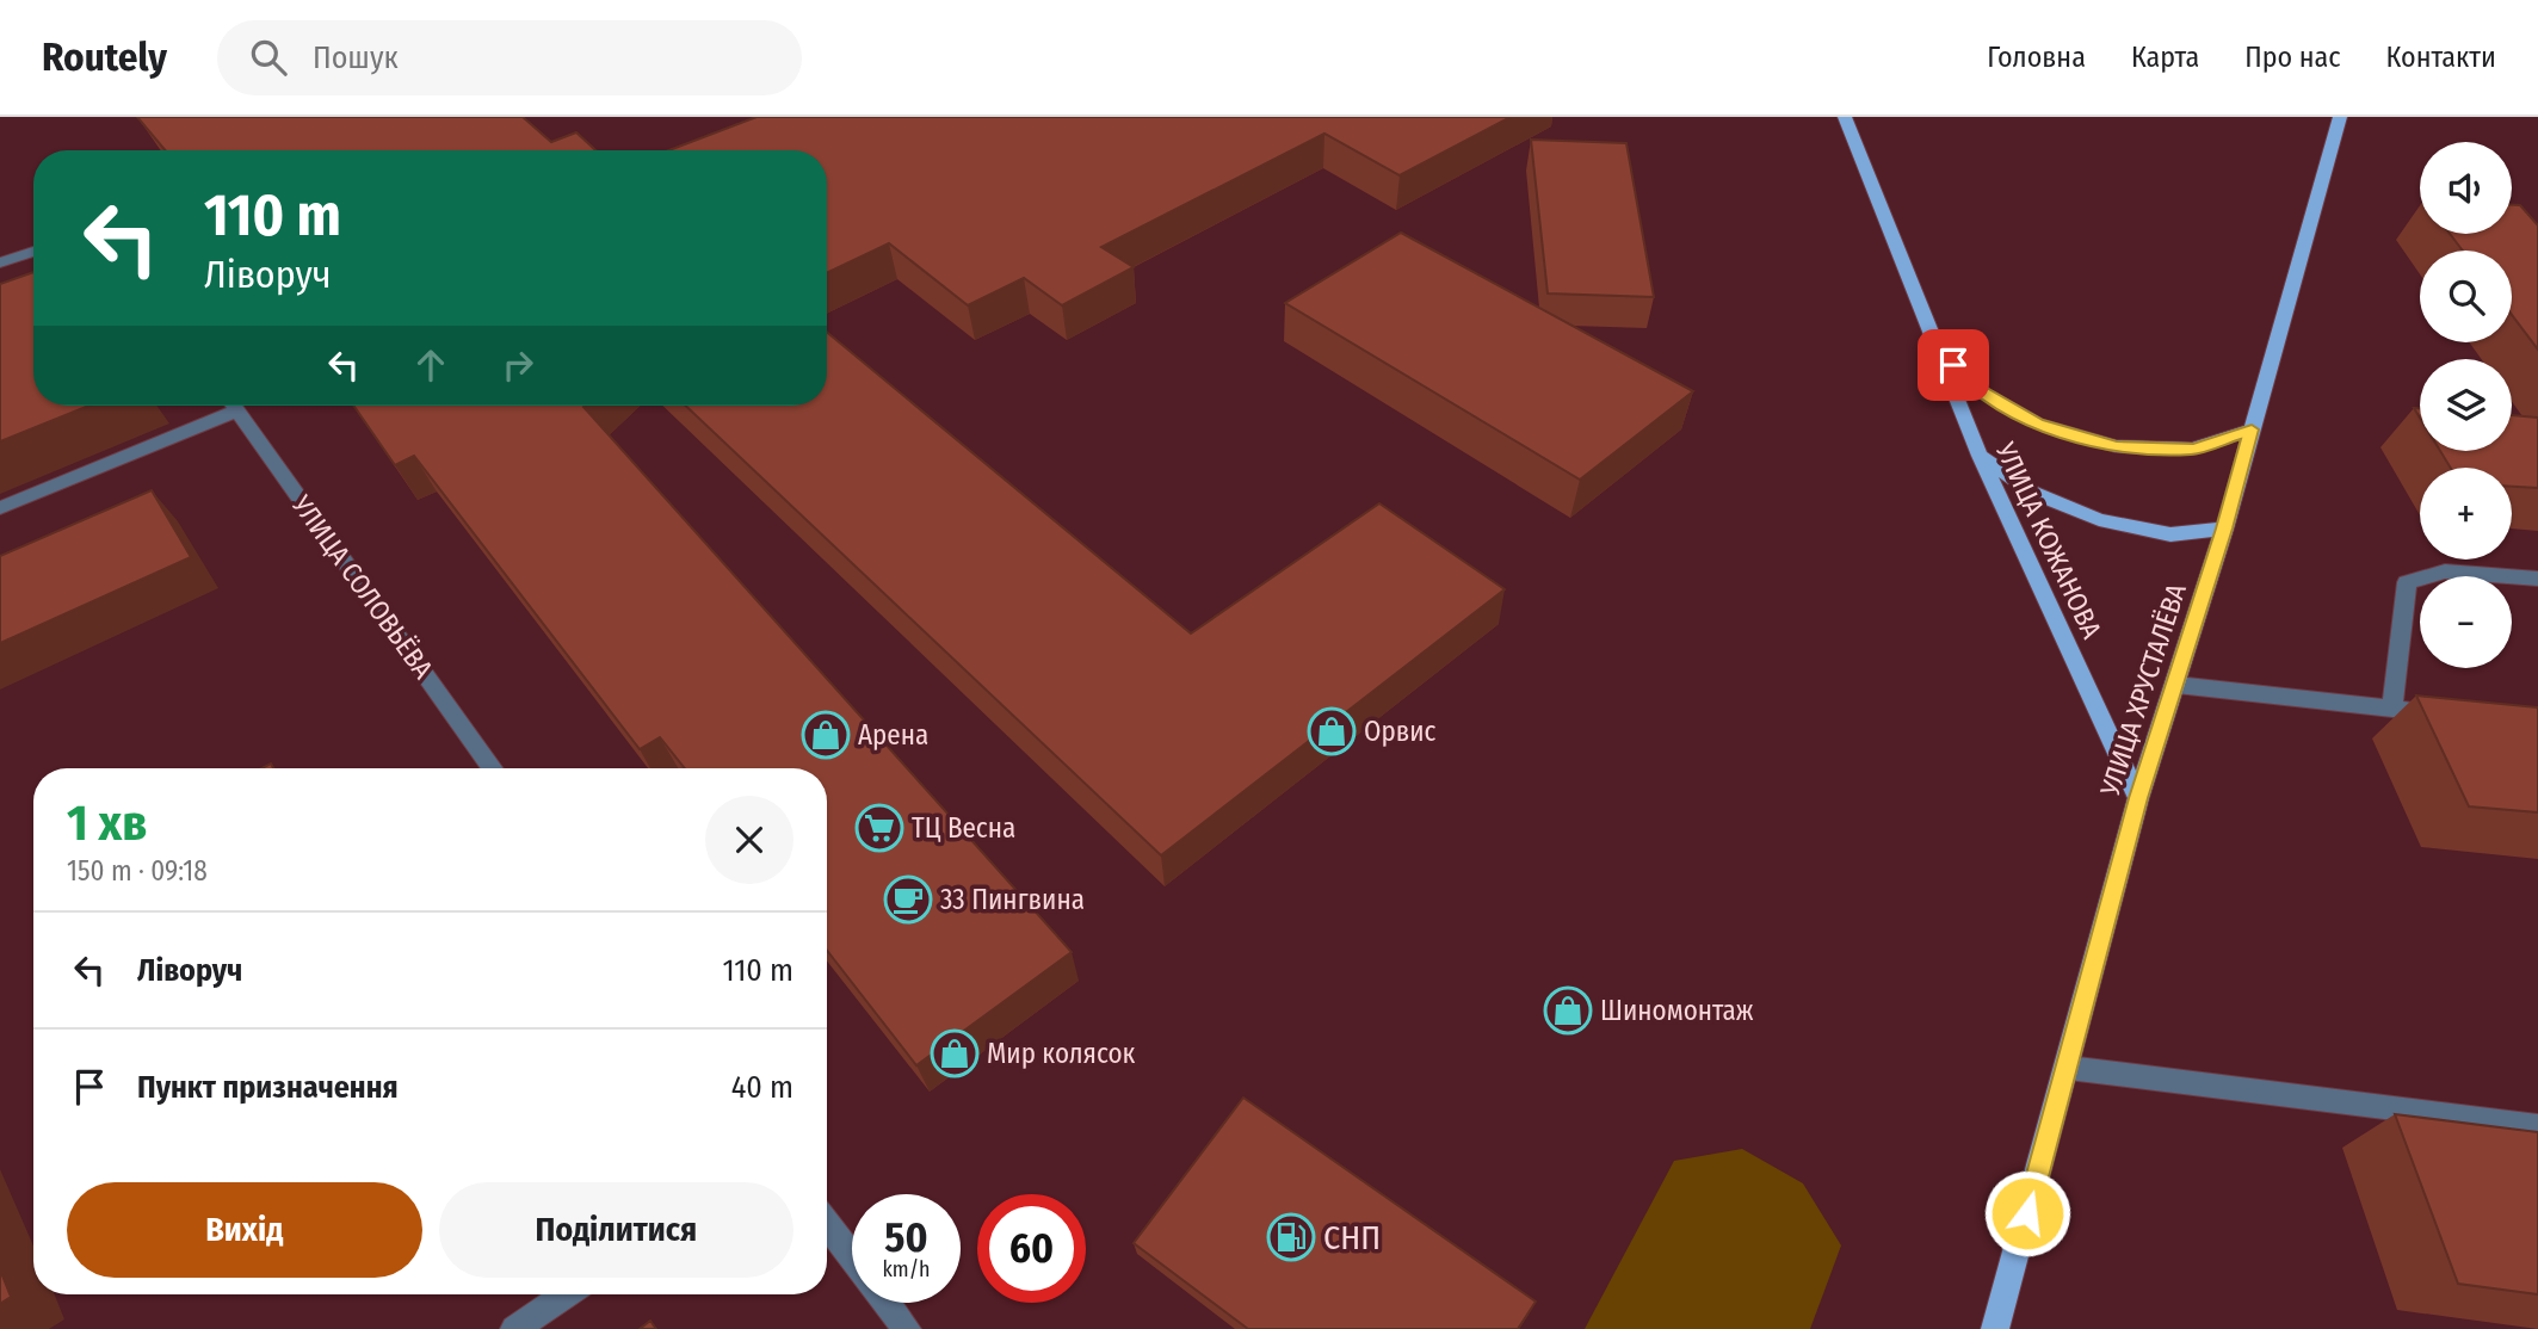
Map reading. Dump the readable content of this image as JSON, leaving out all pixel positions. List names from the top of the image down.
{
  "streets": {
    "main road": ["УЛИЦА КОЖАНОВА", "УЛИЦА ХРУСТАЛЁВА"],
    "street": ["УЛИЦА СОЛОВЬЁВА"]
  },
  "crossings": [
    ["УЛИЦА КОЖАНОВА", "УЛИЦА ХРУСТАЛЁВА"]
  ],
  "places": {
    "shop": [
      "Орвис",
      "Арена",
      "Шиномонтаж",
      "Мир колясок"
    ],
    "supermarket": ["ТЦ Весна"],
    "cafe": ["33 Пингвина"],
    "fuel station": ["СНП"]
  },
  "page": {
    "header": "Routely",
    "search": "Пошук",
    "nav": [
      "Головна",
      "Карта",
      "Про нас",
      "Контакти"
    ],
    "map_buttons": ["+", "−"],
    "turn": ["110 m", "Ліворуч"],
    "heading": ["1 хв", "150 m · 09:18"],
    "list": [
      {
        "name": "Ліворуч",
        "value": "110 m"
      },
      {
        "name": "Пункт призначення",
        "value": "40 m"
      }
    ],
    "buttons": ["Вихід", "Поділитися"],
    "speed": "50 km/h",
    "limit": "60"
  }
}
